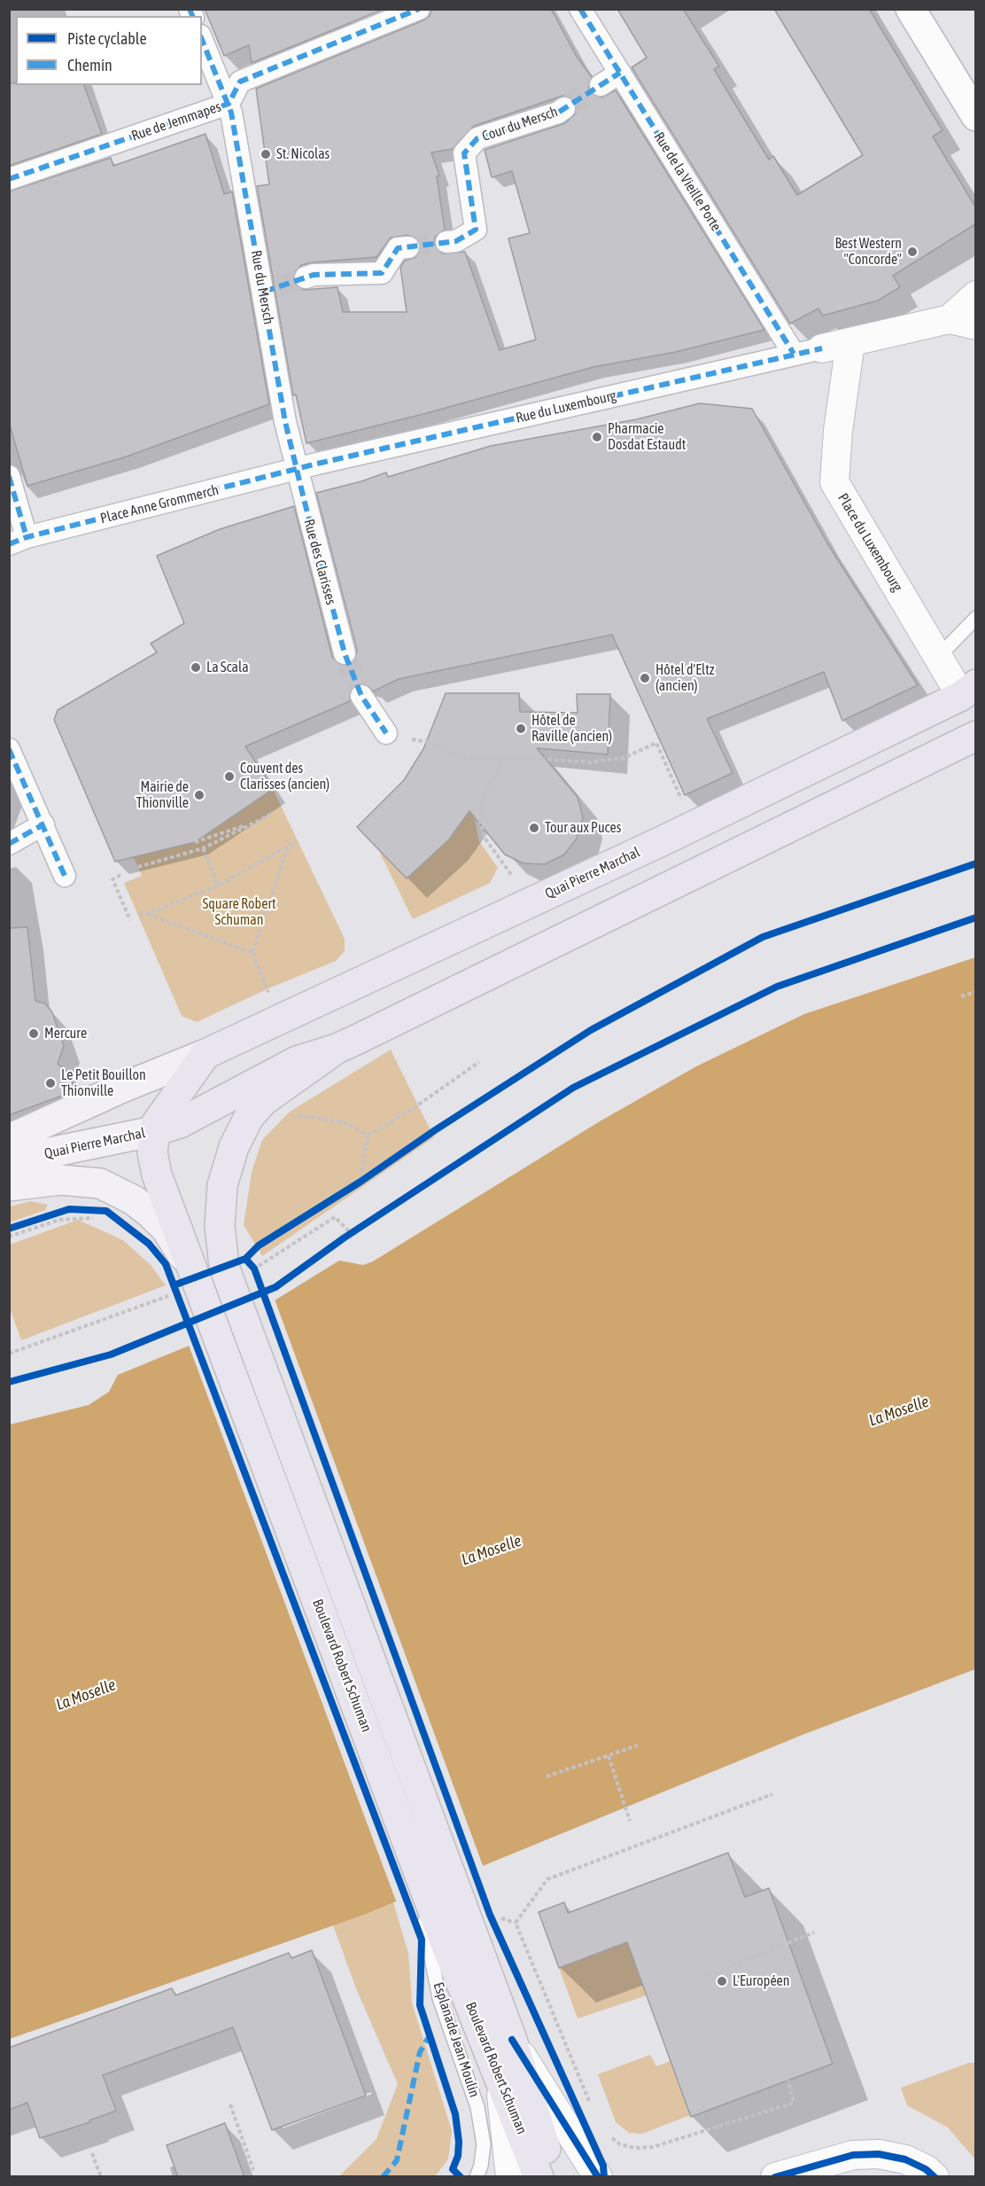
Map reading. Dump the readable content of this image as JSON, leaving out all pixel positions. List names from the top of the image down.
{
  "streets": {
    "main road": ["Quai Pierre Marchal", "Boulevard Robert Schuman"],
    "street": [
      "Rue de Jemmapes",
      "Cour du Mersch",
      "Rue de la Vieille Porte",
      "Rue du Mersch",
      "Rue du Luxembourg",
      "Place Anne Grommerch",
      "Place du Luxembourg",
      "Rue des Clarisses",
      "Esplanade Jean Moulin"
    ]
  },
  "crossings": [
    ["Rue de Jemmapes", "Rue du Mersch"],
    ["Rue de la Vieille Porte", "Rue du Luxembourg"],
    ["Rue du Mersch", "Rue du Luxembourg"],
    ["Rue du Mersch", "Place Anne Grommerch"],
    ["Rue du Mersch", "Rue des Clarisses"],
    ["Rue du Luxembourg", "Place Anne Grommerch"],
    ["Rue du Luxembourg", "Rue des Clarisses"],
    ["Place Anne Grommerch", "Rue des Clarisses"],
    ["Place du Luxembourg", "Quai Pierre Marchal"],
    ["Quai Pierre Marchal", "Boulevard Robert Schuman"],
    ["Boulevard Robert Schuman", "Esplanade Jean Moulin"]
  ],
  "water": ["La Moselle"],
  "parks": ["Square Robert Schuman"],
  "places": [
    "St. Nicolas",
    "Best Western \"Concorde\"",
    "Pharmacie Dosdat Estaudt",
    "La Scala",
    "Hôtel d'Eltz (ancien)",
    "Hôtel de Raville (ancien)",
    "Couvent des Clarisses (ancien)",
    "Mairie de Thionville",
    "Tour aux Puces",
    "Mercure",
    "Le Petit Bouillon Thionville",
    "L'Européen"
  ],
  "legend": ["Piste cyclable", "Chemin"]
}
